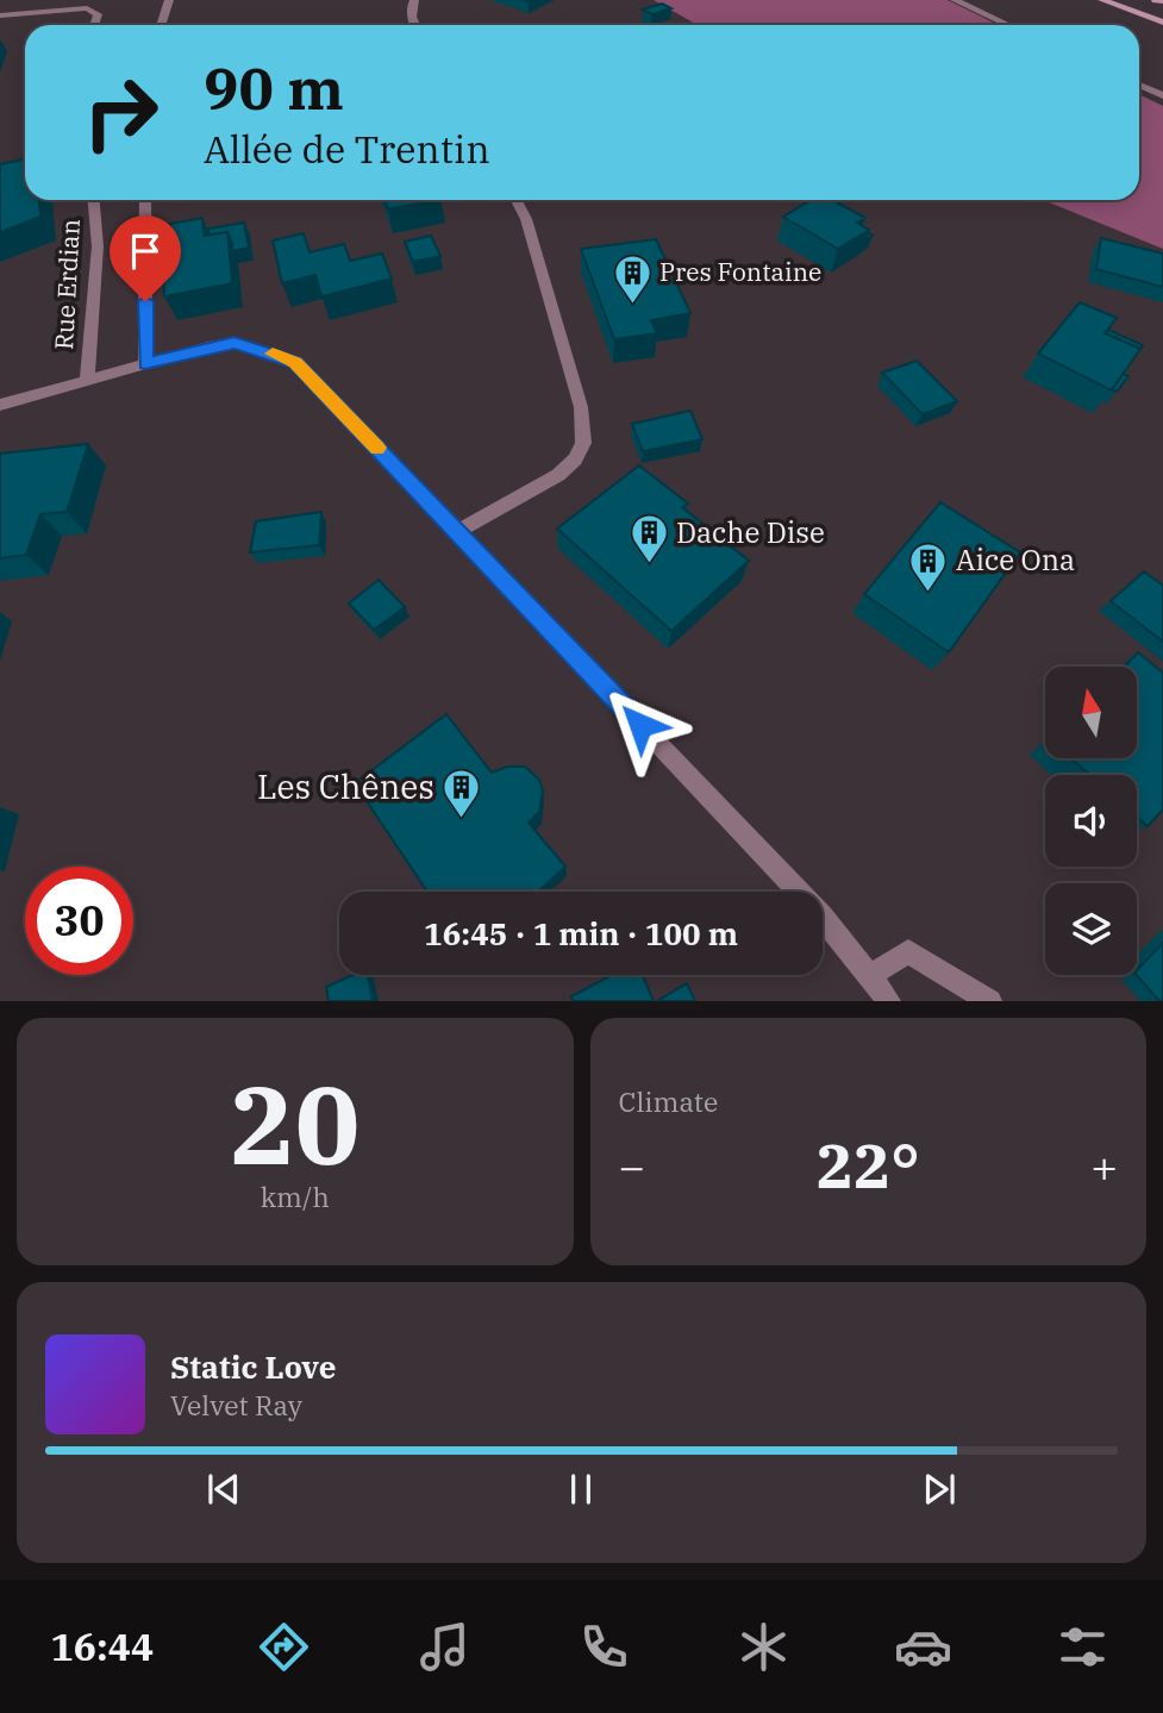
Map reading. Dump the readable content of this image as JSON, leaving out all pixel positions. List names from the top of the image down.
{
  "streets": {
    "street": ["Rue Erdian"]
  },
  "places": {
    "building": [
      "Pres Fontaine",
      "Dache Dise",
      "Aice Ona",
      "Les Chênes"
    ]
  },
  "north": "top",
  "page": {
    "turn": ["90 m", "Allée de Trentin"],
    "limit": "30",
    "trip": "16:45 · 1 min · 100 m",
    "tile": [
      ["20", "km/h"],
      "Climate"
    ],
    "heat": ["−", "22°", "+"],
    "song": ["Static Love", "Velvet Ray"],
    "tabs": "16:44"
  }
}
